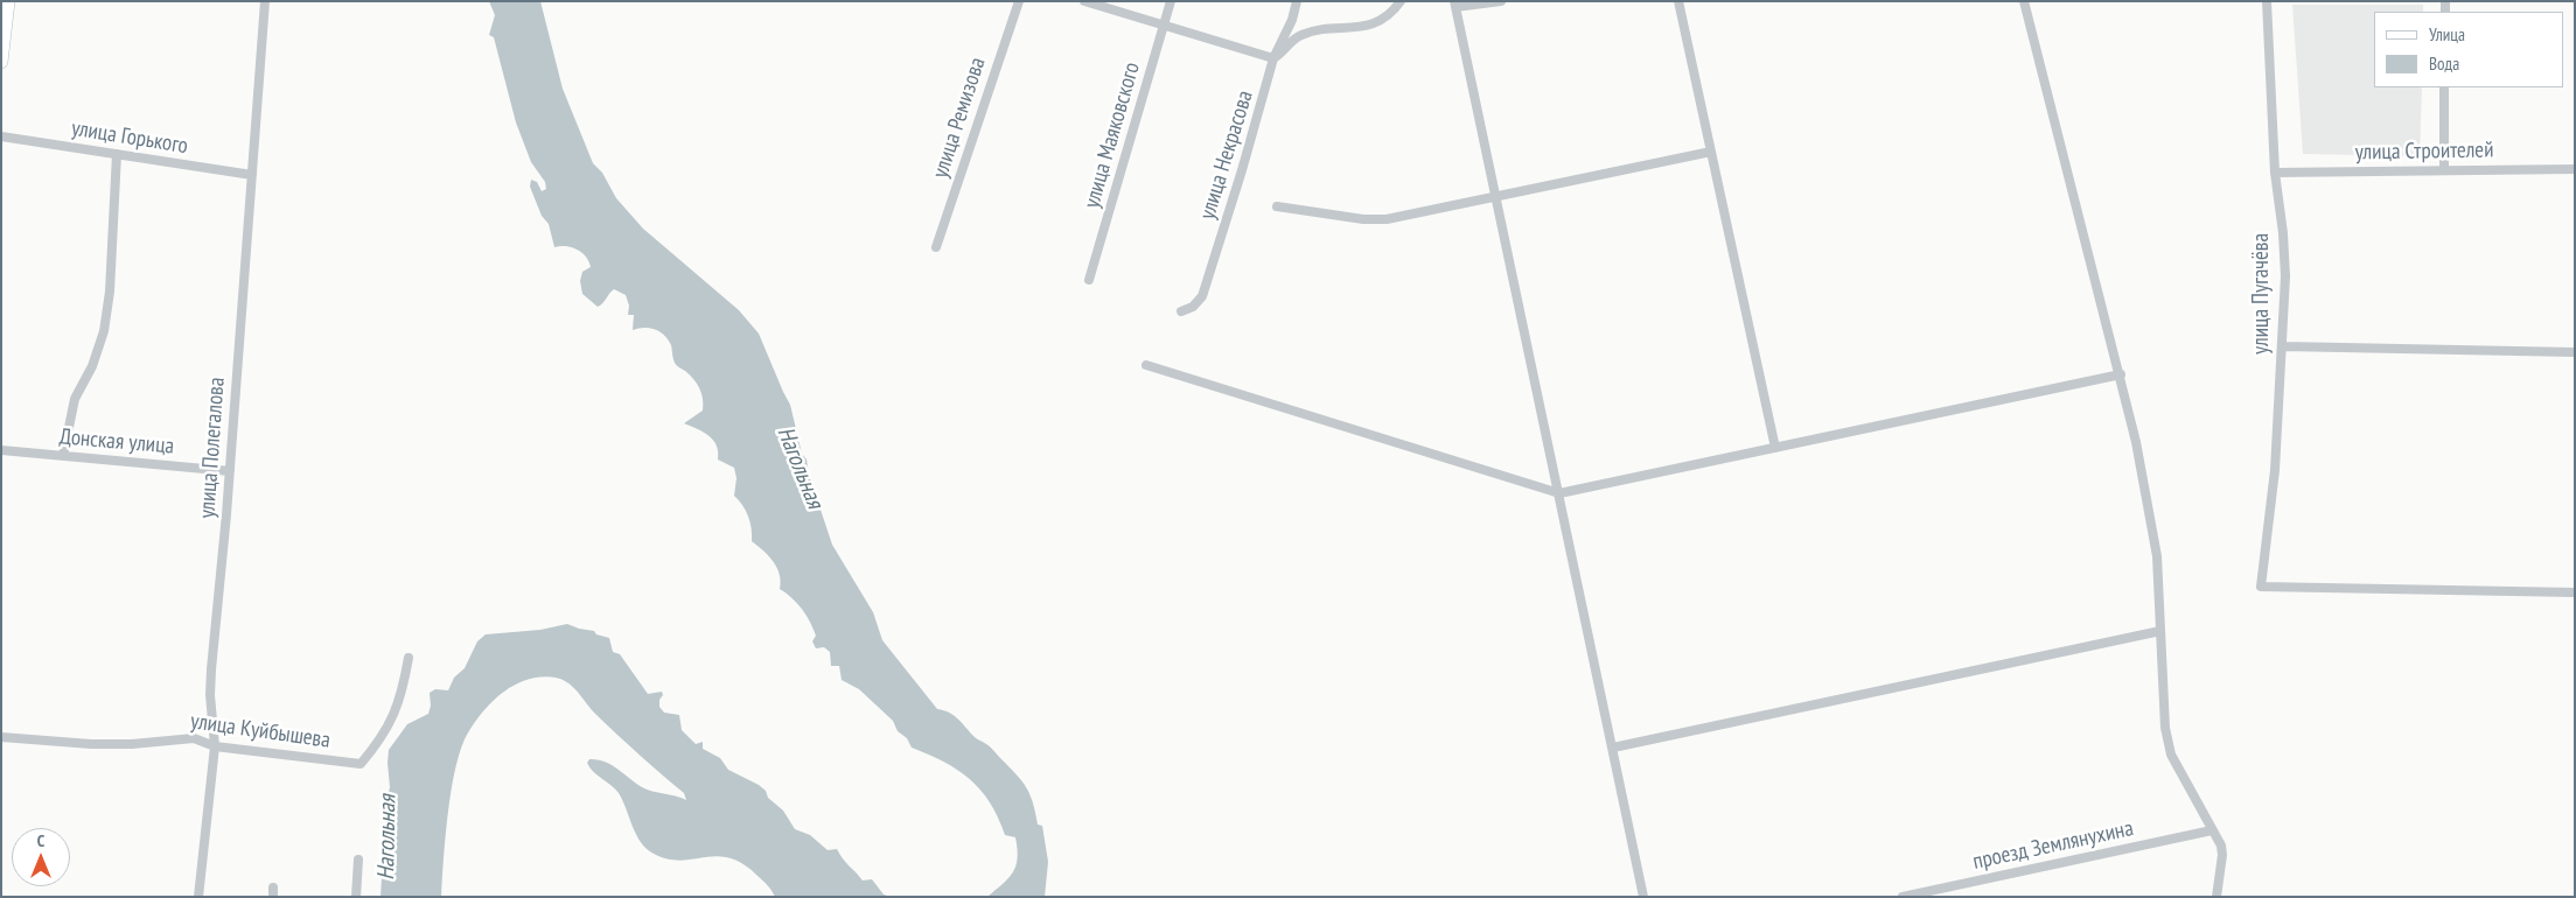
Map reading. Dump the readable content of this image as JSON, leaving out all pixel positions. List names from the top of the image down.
{
  "streets": {
    "street": [
      "улица Ремизова",
      "улица Маяковского",
      "улица Горького",
      "улица Строителей",
      "улица Некрасова",
      "улица Пугачёва",
      "Донская улица",
      "улица Полегалова",
      "улица Куйбышева",
      "проезд Землянухина"
    ]
  },
  "crossings": [
    ["улица Горького", "улица Полегалова"],
    ["улица Строителей", "улица Пугачёва"],
    ["Донская улица", "улица Полегалова"],
    ["улица Полегалова", "улица Куйбышева"]
  ],
  "water": ["Нагольная"],
  "legend": ["Улица", "Вода"],
  "north": "top"
}
